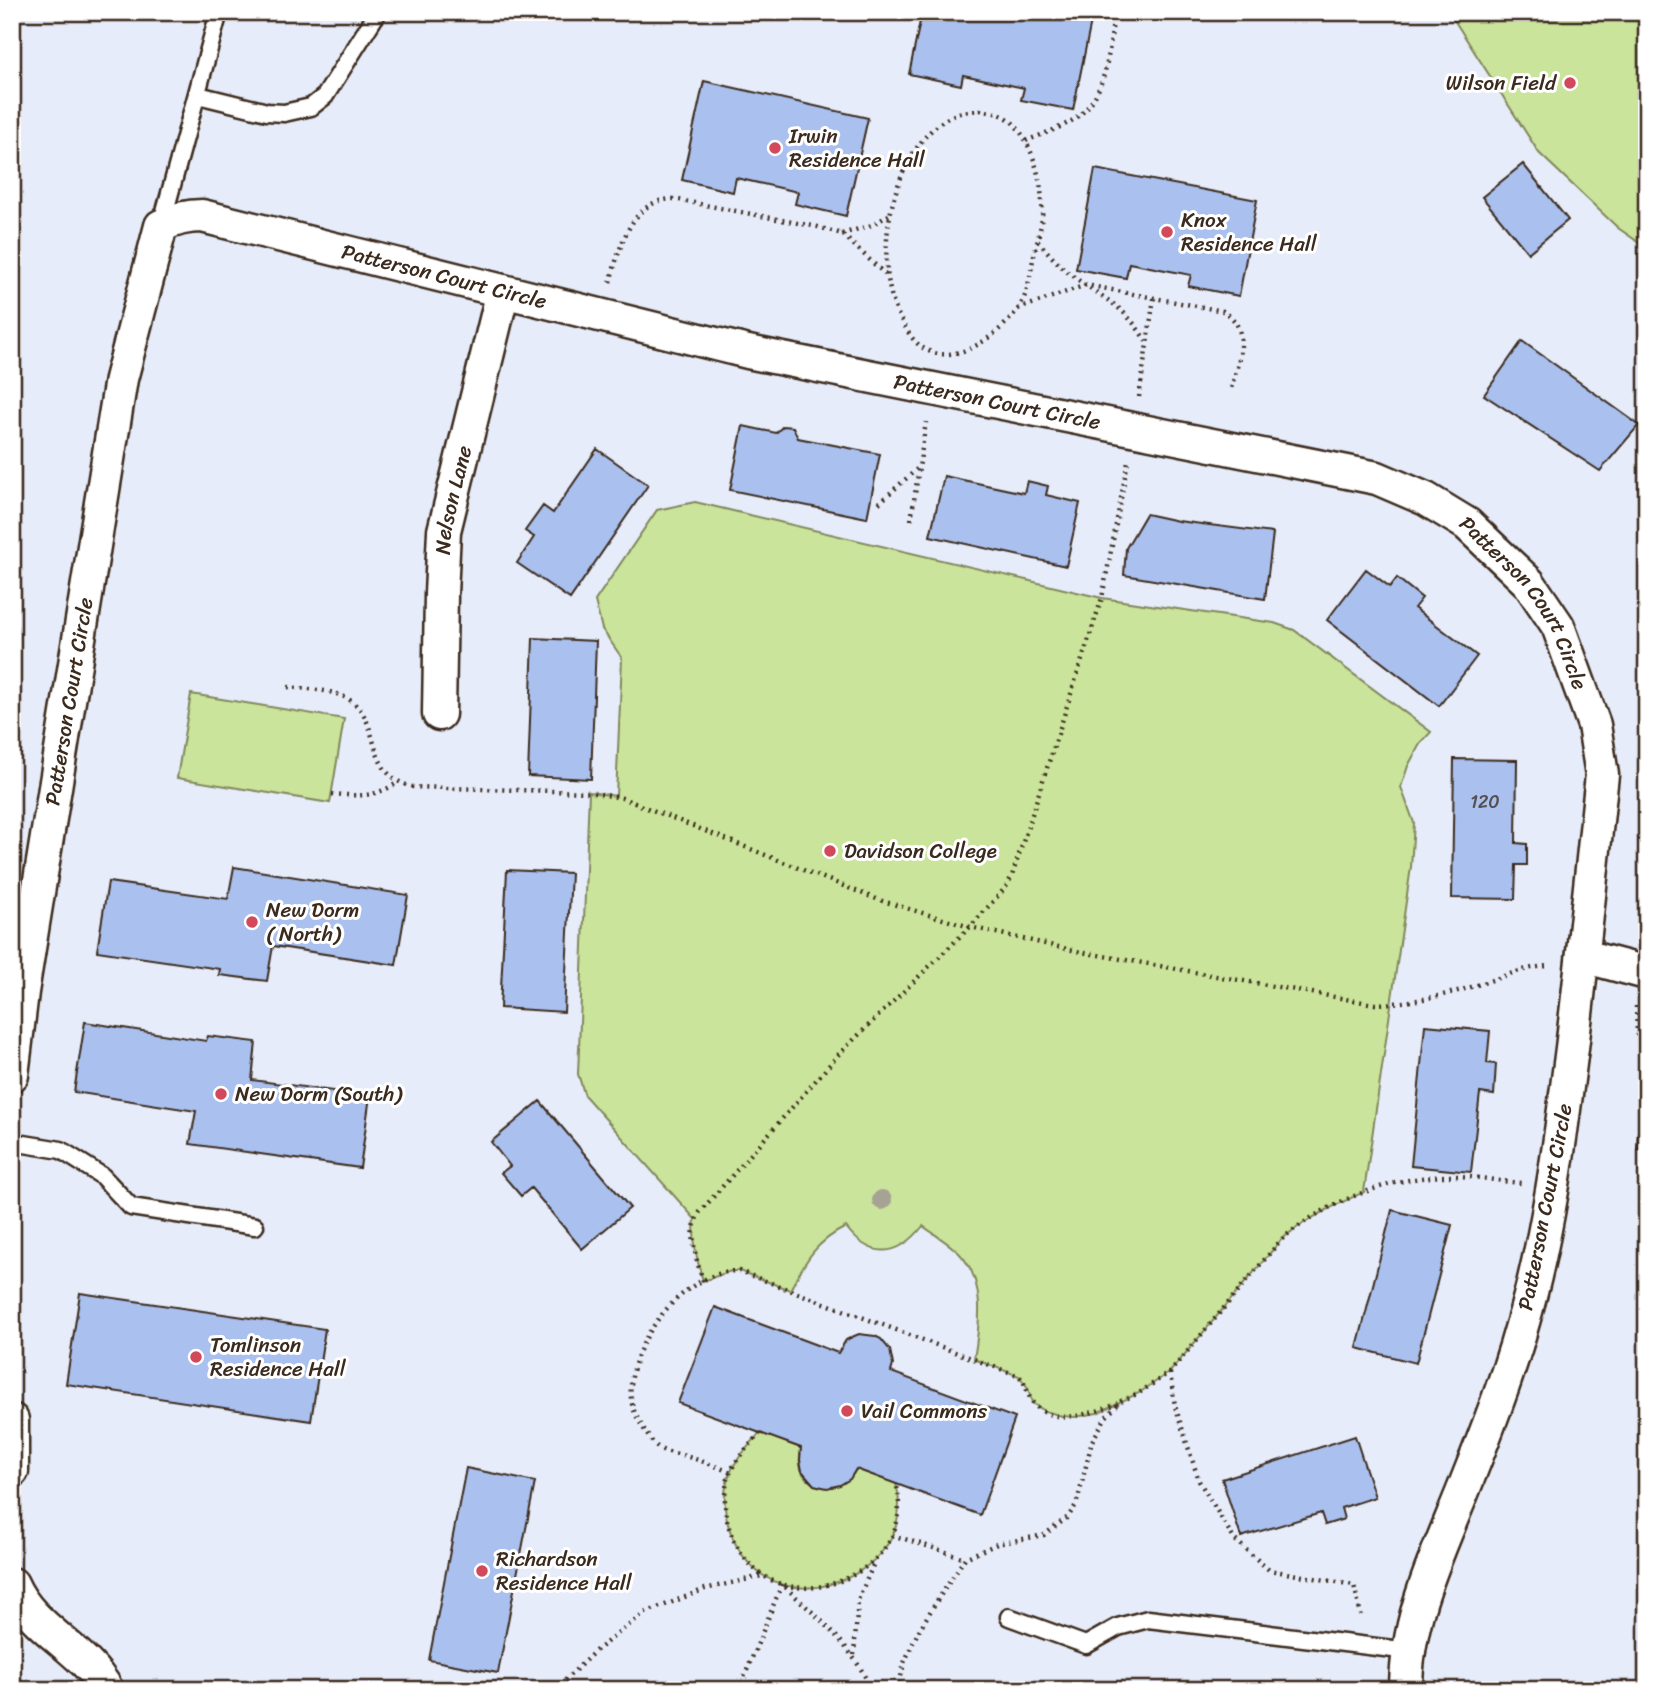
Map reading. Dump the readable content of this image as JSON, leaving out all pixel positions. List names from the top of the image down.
{
  "streets": {
    "street": ["Patterson Court Circle", "Nelson Lane"]
  },
  "crossings": [
    ["Patterson Court Circle", "Nelson Lane"]
  ],
  "places": [
    "Wilson Field",
    "Irwin Residence Hall",
    "Knox Residence Hall",
    "Davidson College",
    "New Dorm ( North)",
    "New Dorm (South)",
    "Tomlinson Residence Hall",
    "Vail Commons",
    "Richardson Residence Hall"
  ],
  "house_numbers": ["120"]
}
